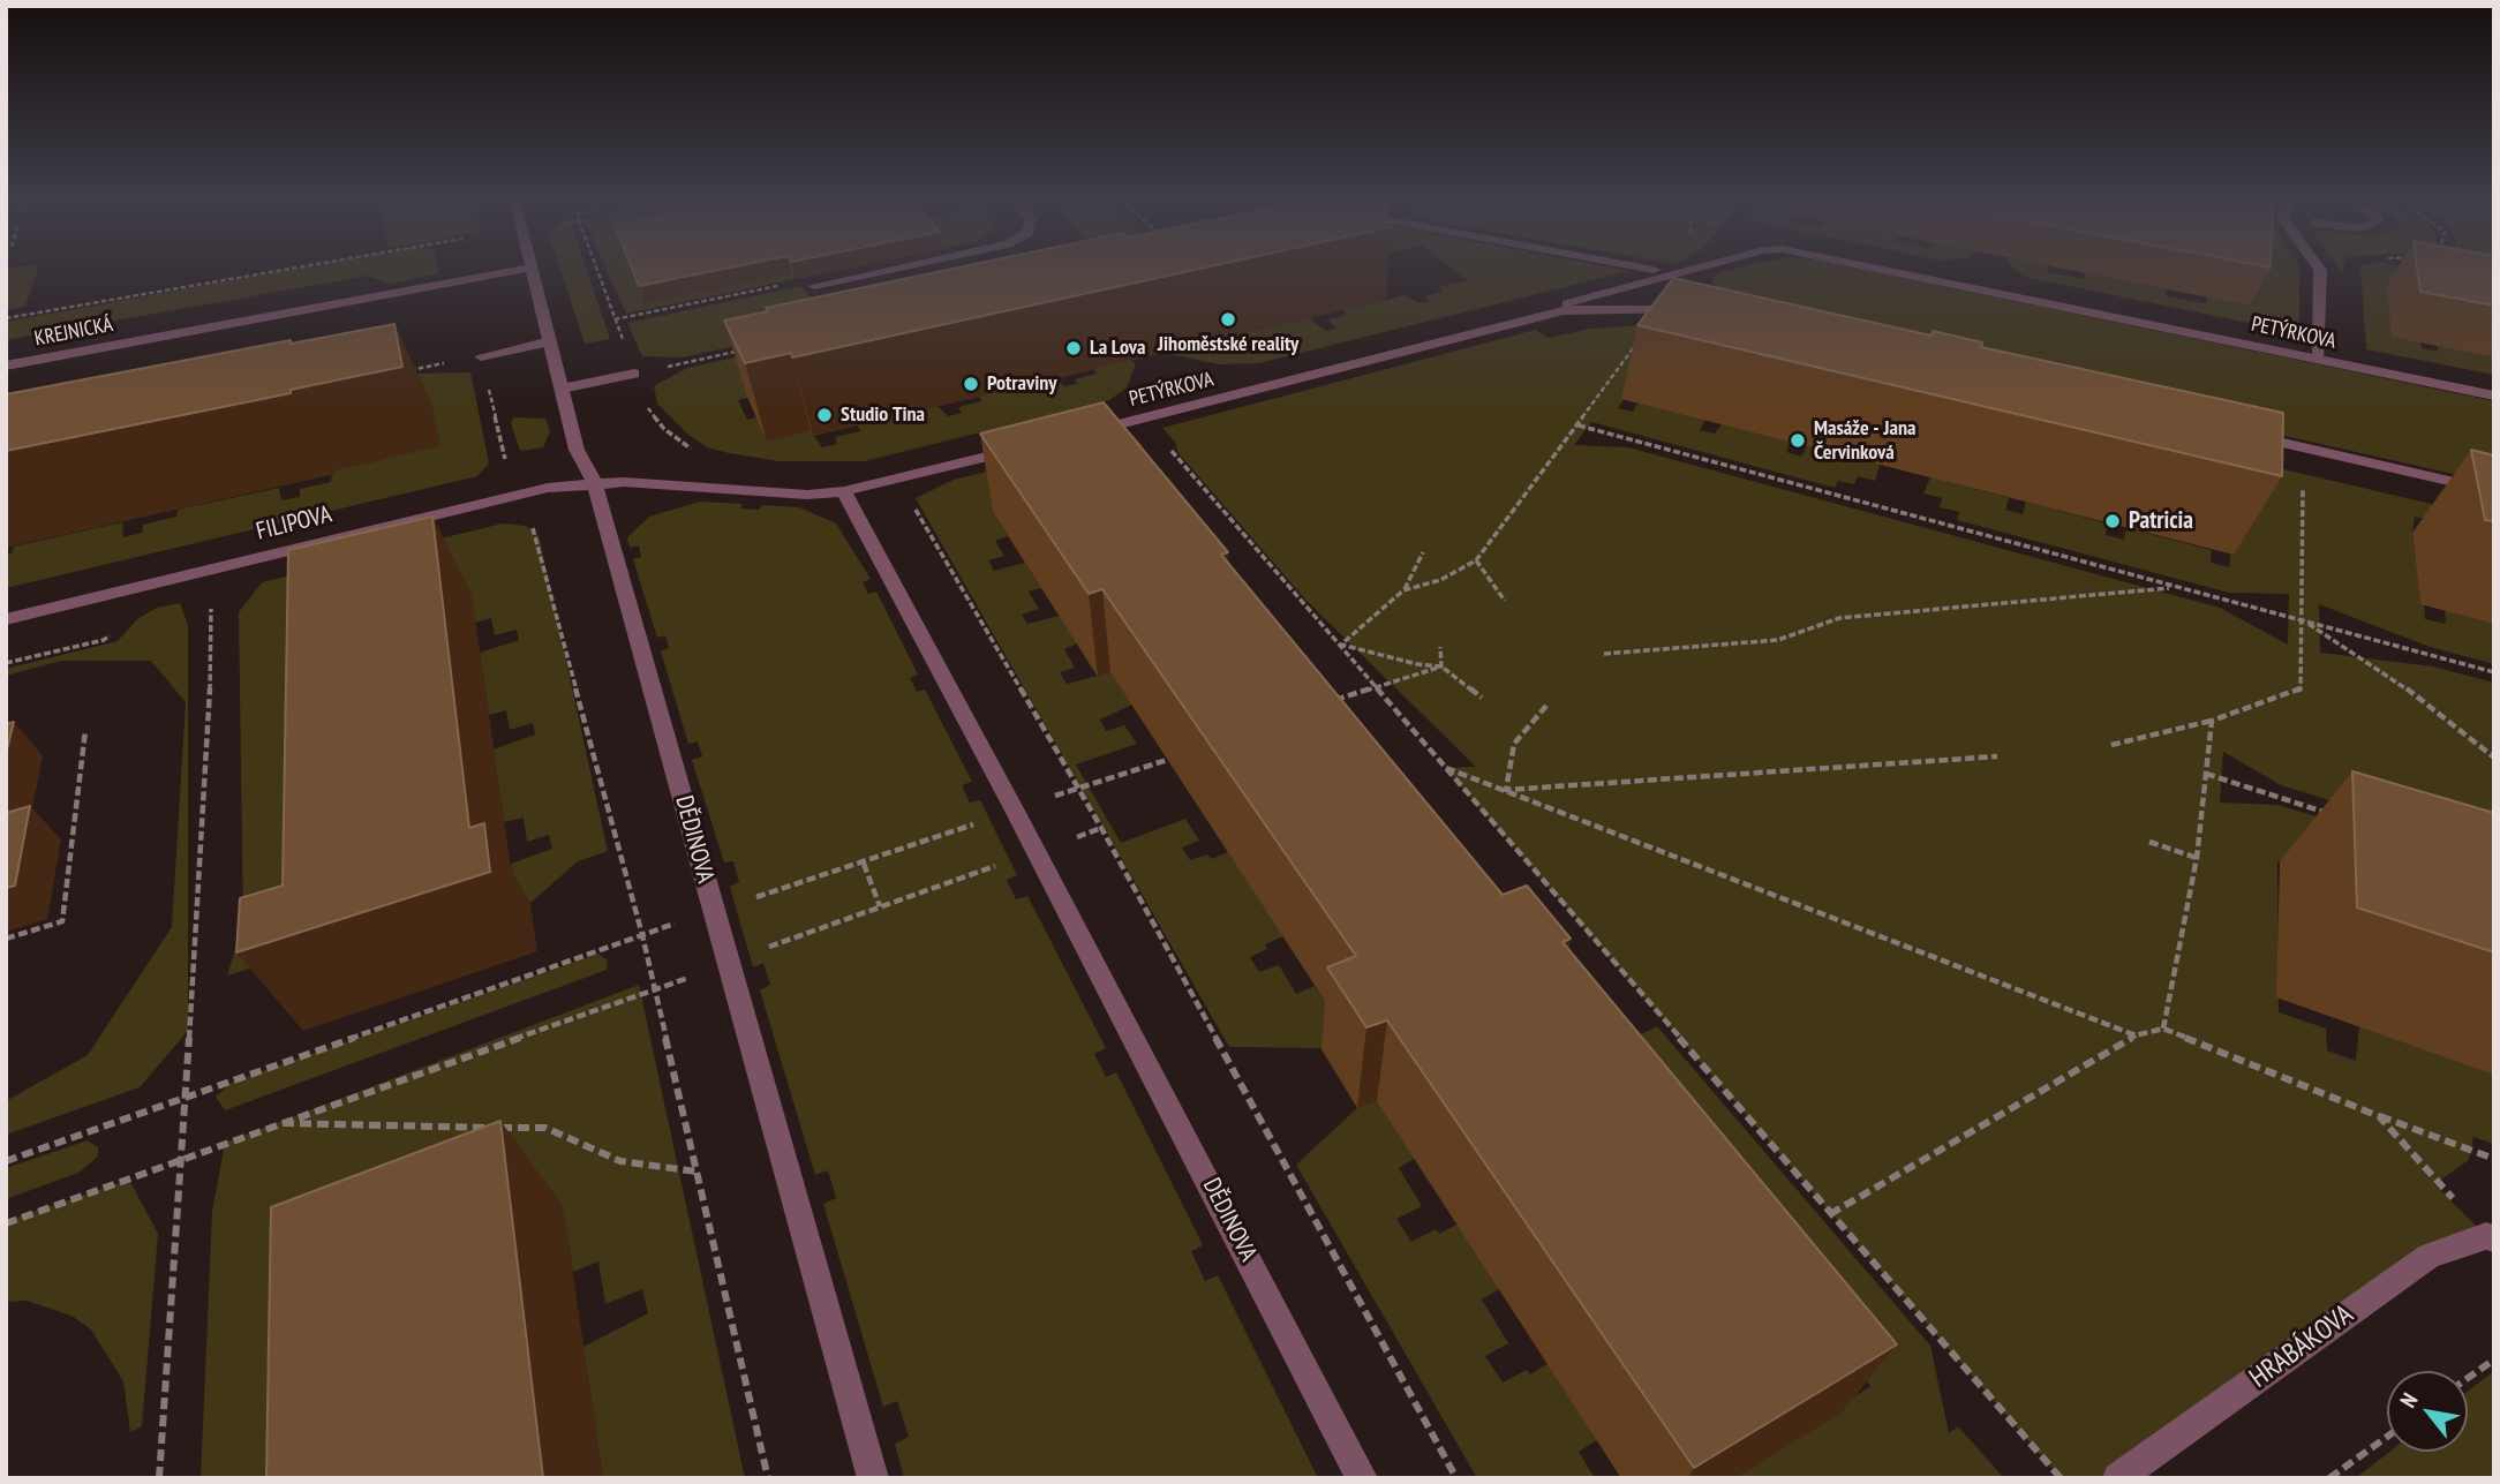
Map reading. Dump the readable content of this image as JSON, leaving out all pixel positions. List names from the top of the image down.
{
  "streets": {
    "street": [
      "KREJNICKÁ",
      "PETÝRKOVA",
      "FILIPOVA",
      "DĚDINOVA",
      "HRABÁKOVA"
    ]
  },
  "crossings": [
    ["FILIPOVA", "DĚDINOVA"]
  ],
  "places": [
    "Jihoměstské reality",
    "La Lova",
    "Potraviny",
    "Studio Tina",
    "Masáže - Jana Červinková",
    "Patricia"
  ],
  "north": "top left"
}
